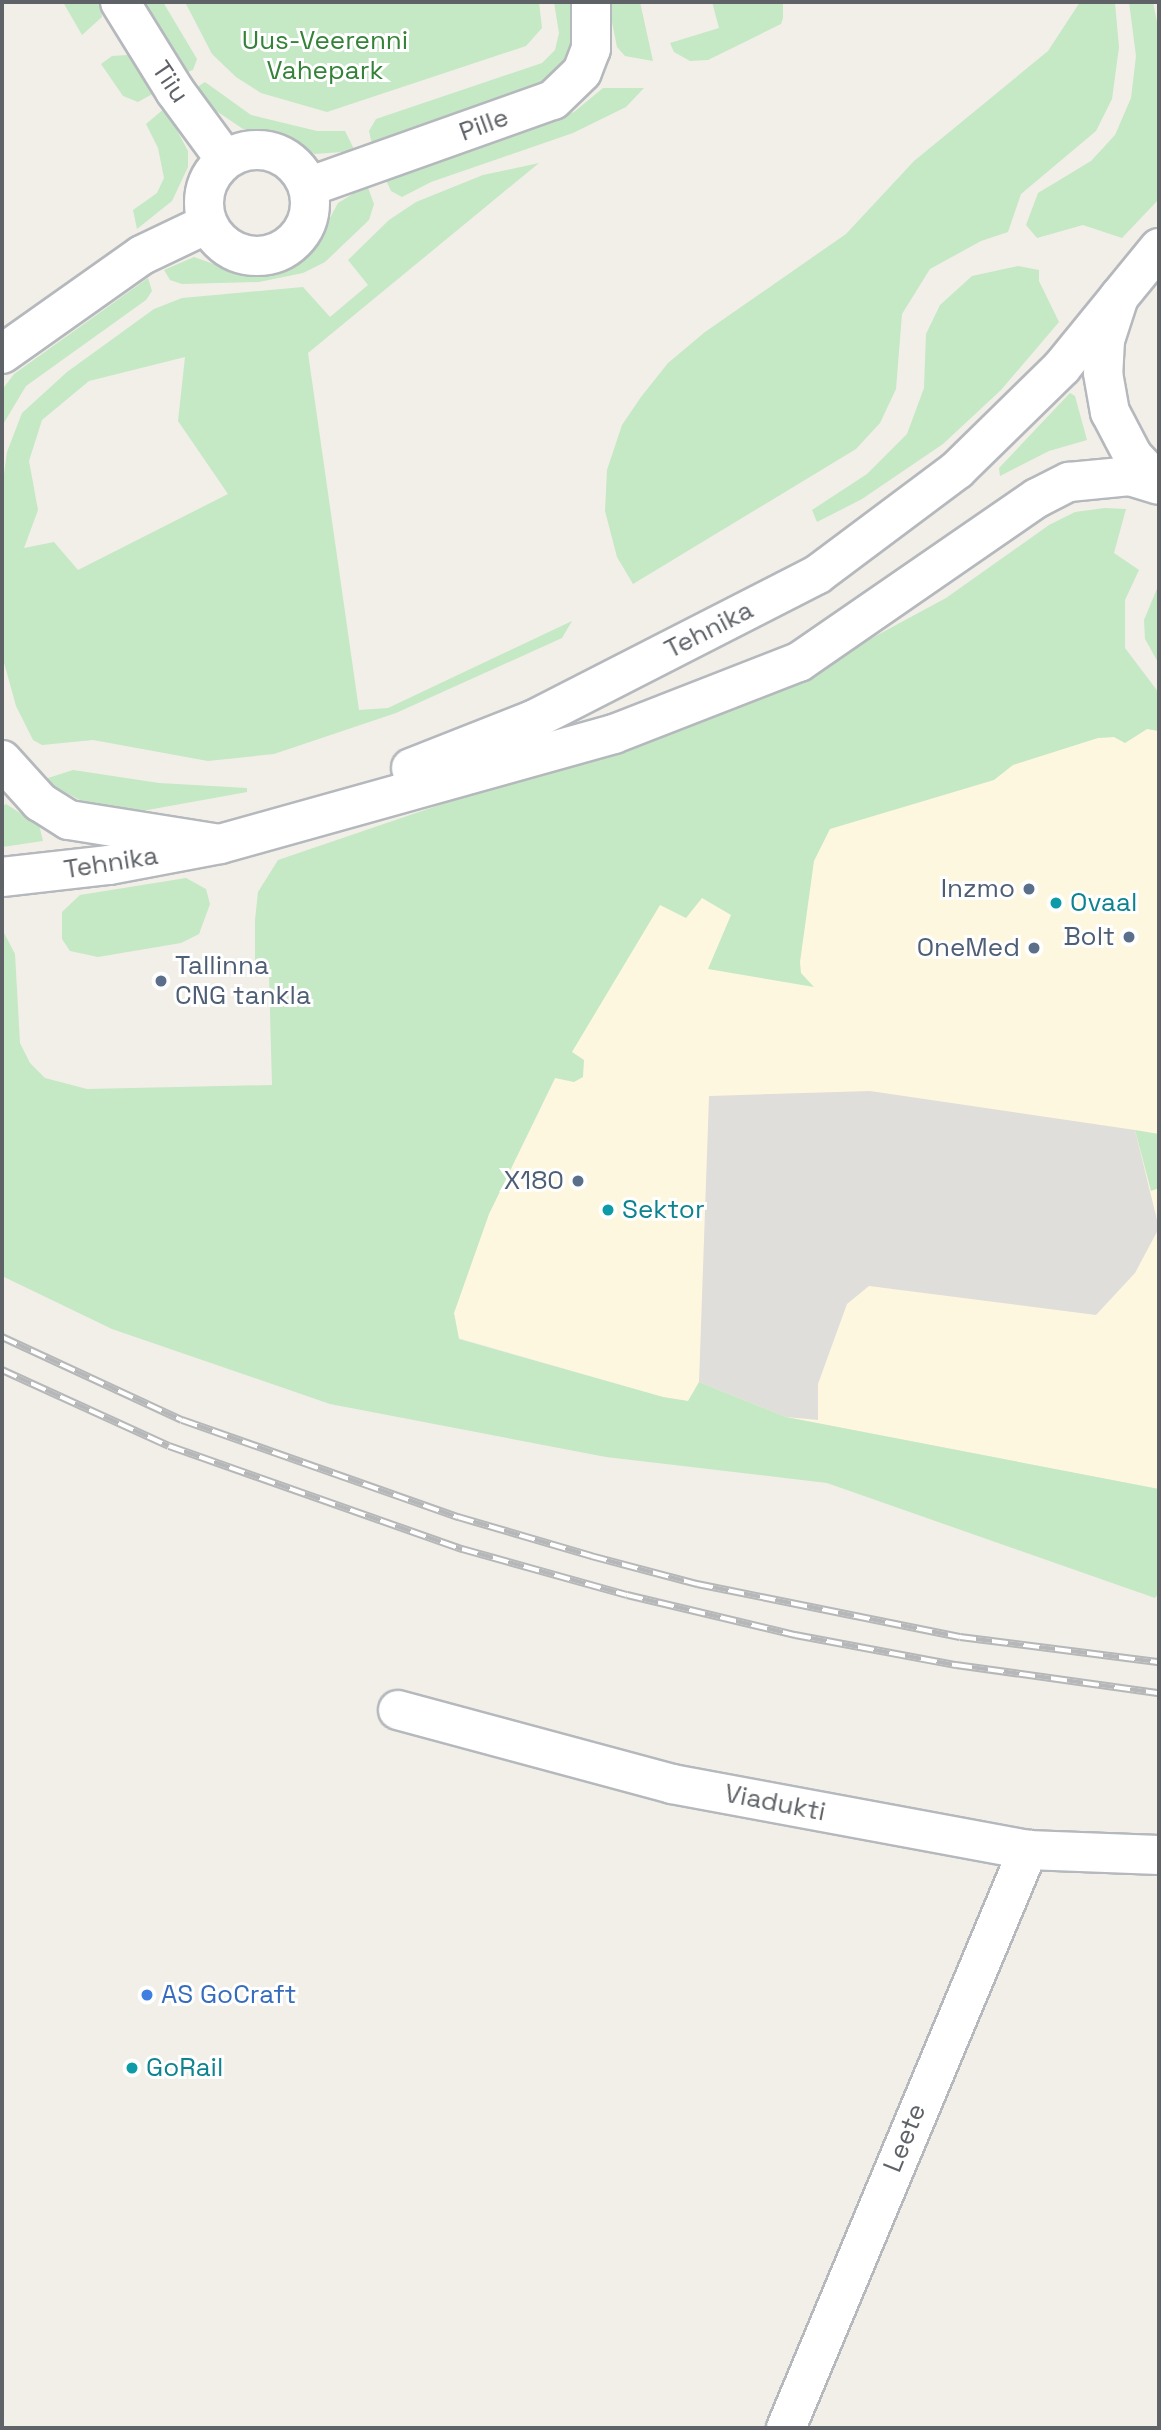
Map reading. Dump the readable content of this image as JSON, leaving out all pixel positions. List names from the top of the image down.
{
  "streets": {
    "street": [
      "Tiiu",
      "Pille",
      "Tehnika",
      "Viadukti",
      "Leete"
    ]
  },
  "crossings": [
    ["Tiiu", "Pille"],
    ["Viadukti", "Leete"]
  ],
  "parks": ["Uus-Veerenni Vahepark"],
  "places": [
    "Inzmo",
    "Ovaal",
    "Bolt",
    "OneMed",
    "Tallinna CNG tankla",
    "X180",
    "Sektor",
    "AS GoCraft",
    "GoRail"
  ]
}
